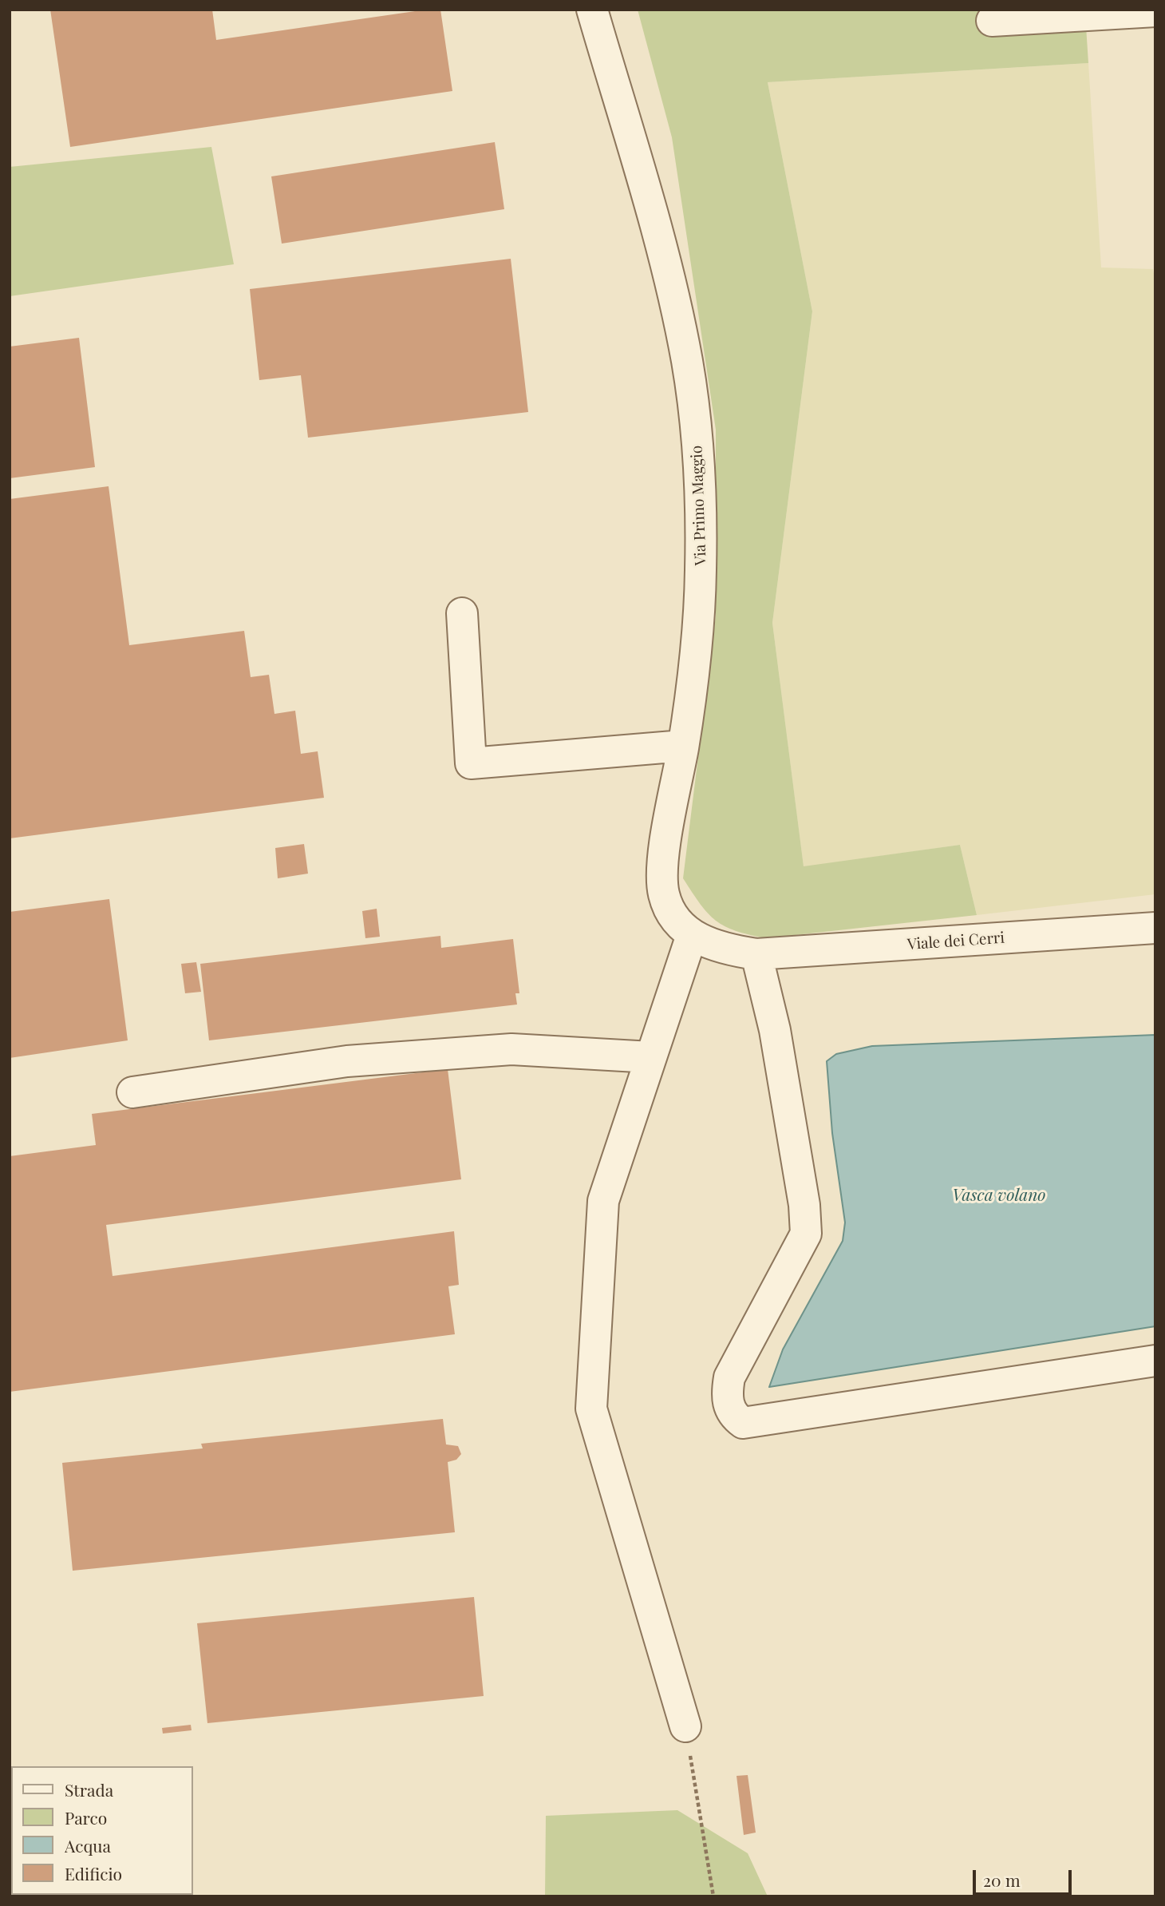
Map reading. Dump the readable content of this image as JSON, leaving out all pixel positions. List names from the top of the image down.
{
  "streets": {
    "street": ["Via Primo Maggio", "Viale dei Cerri"]
  },
  "crossings": [
    ["Via Primo Maggio", "Viale dei Cerri"]
  ],
  "water": ["Vasca volano"],
  "legend": [
    "Strada",
    "Parco",
    "Acqua",
    "Edificio"
  ],
  "scale_bar": "20 m"
}
